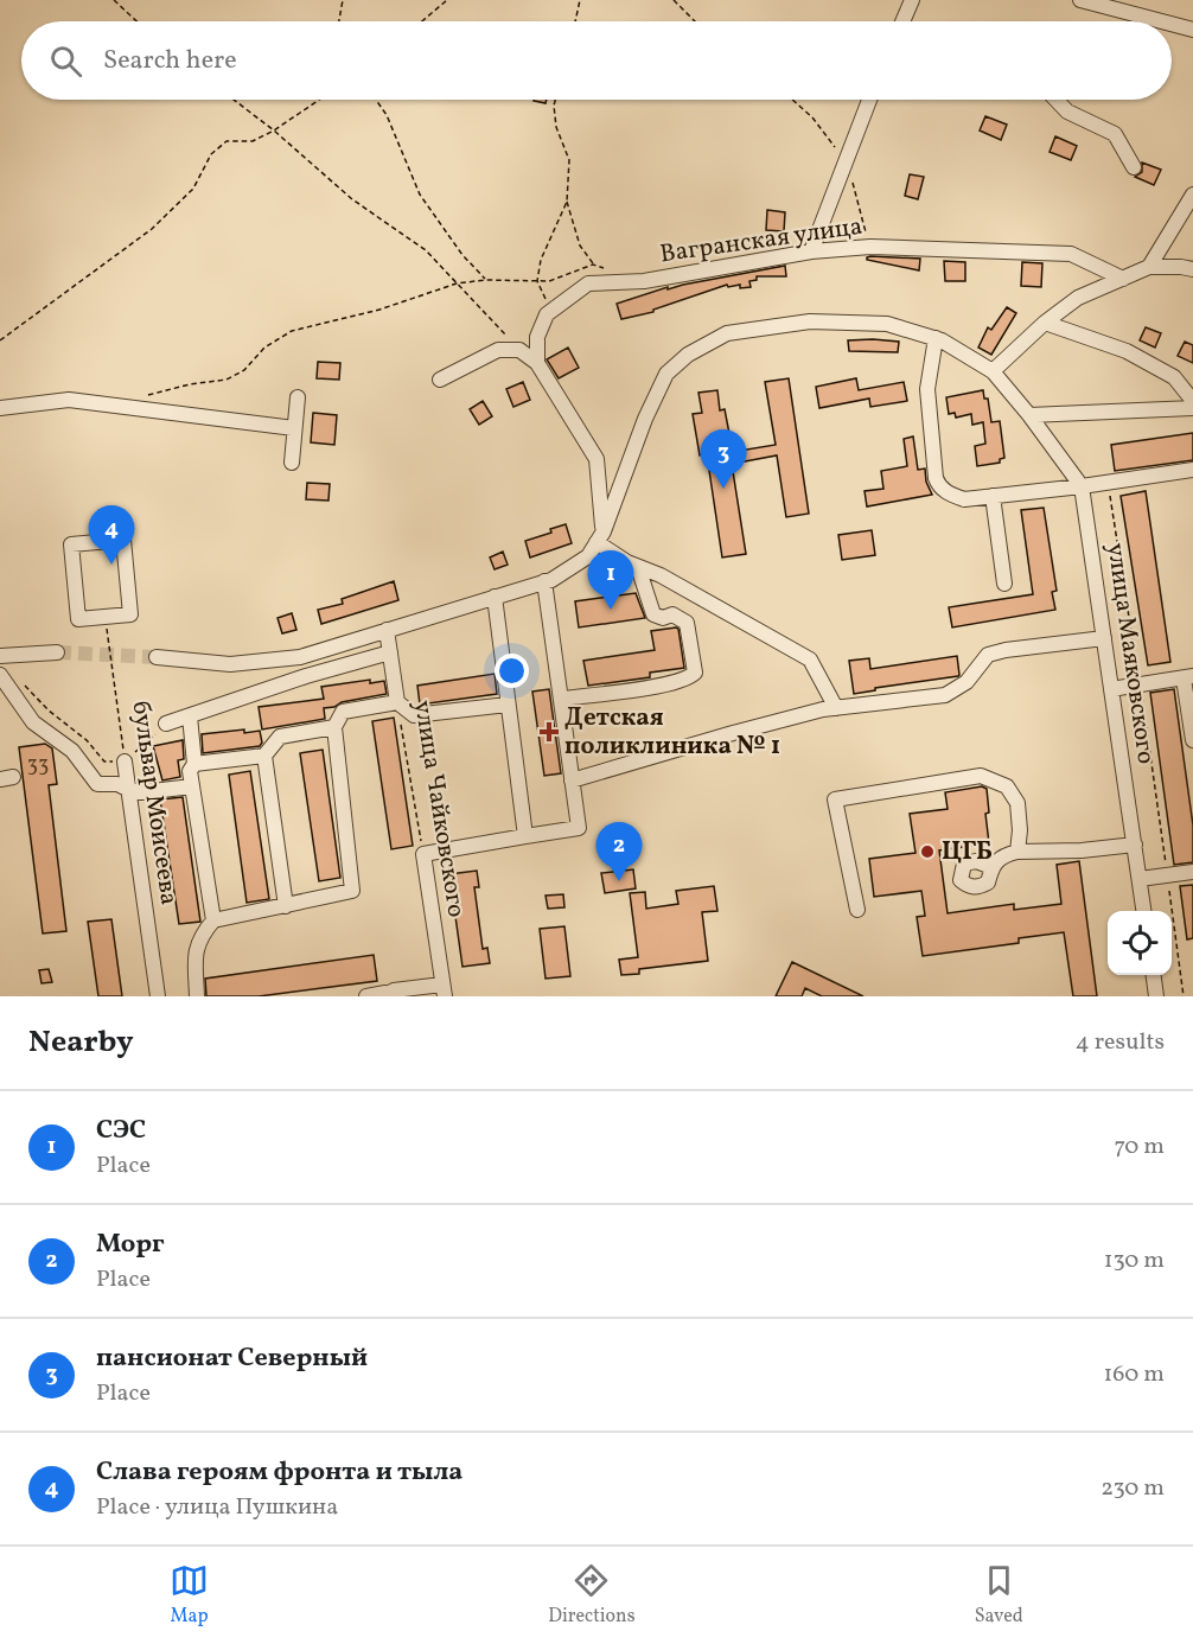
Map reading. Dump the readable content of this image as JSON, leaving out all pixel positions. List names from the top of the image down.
{
  "streets": {
    "street": [
      "Вагранская улица",
      "улица Маяковского",
      "бульвар Моисеева",
      "улица Чайковского"
    ]
  },
  "places": {
    "health": ["Детская поликлиника № 1"],
    "other": ["ЦГБ"]
  },
  "house_numbers": ["33"],
  "page": {
    "search": "Search here",
    "pins": [
      "3",
      "4",
      "1",
      "2"
    ],
    "heading": ["Nearby", "4 results"],
    "list": [
      {
        "mark": "1",
        "name": "СЭС",
        "note": "Place",
        "value": "70 m"
      },
      {
        "mark": "2",
        "name": "Морг",
        "note": "Place",
        "value": "130 m"
      },
      {
        "mark": "3",
        "name": "пансионат Северный",
        "note": "Place",
        "value": "160 m"
      },
      {
        "mark": "4",
        "name": "Слава героям фронта и тыла",
        "note": "Place · улица Пушкина",
        "value": "230 m"
      }
    ],
    "nav": ["Map", "Directions", "Saved"]
  }
}
